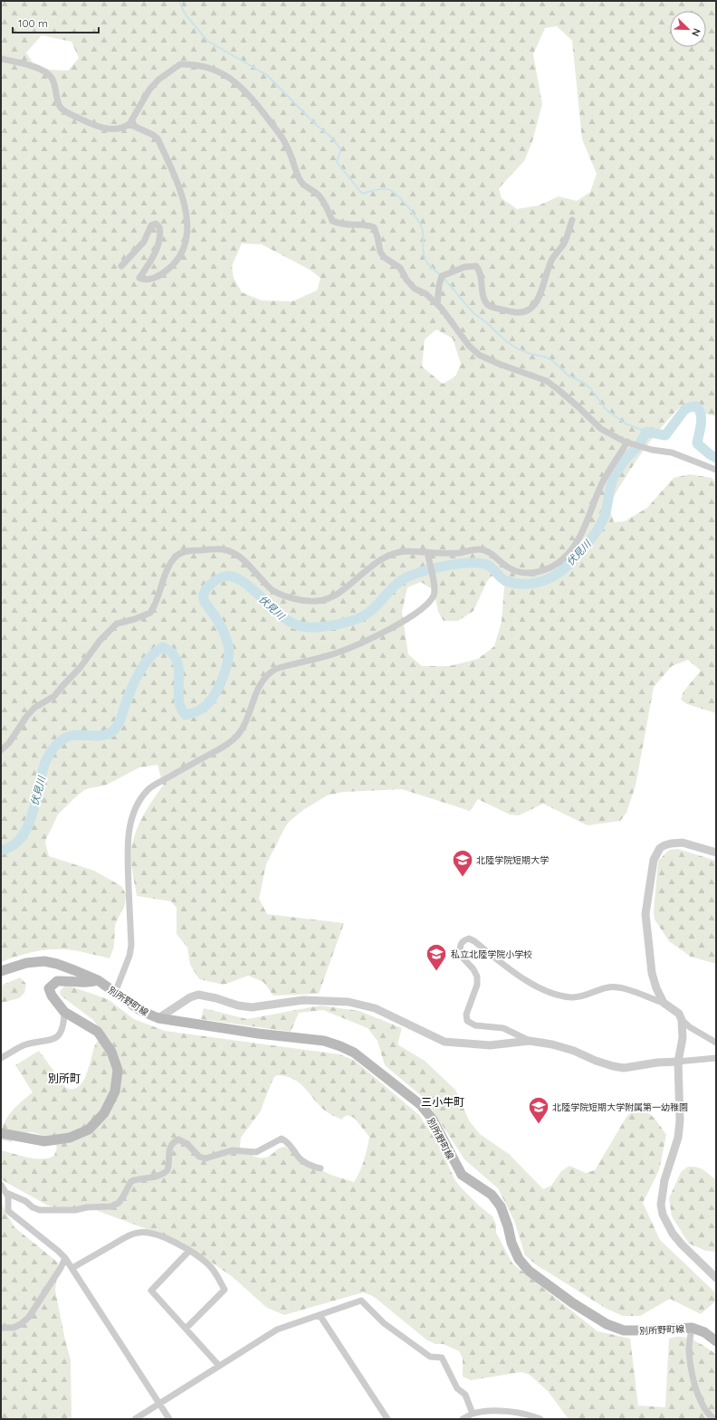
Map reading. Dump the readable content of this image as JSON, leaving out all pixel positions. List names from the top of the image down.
{
  "streets": {
    "main road": ["別所野町線"]
  },
  "districts": ["別所町", "三小牛町"],
  "water": ["伏見川"],
  "places": {
    "school or university": ["北陸学院短期大学", "私立北陸学院小学校", "北陸学院短期大学附属第一幼稚園"]
  },
  "scale_bar": "100 m",
  "north": "bottom right"
}
